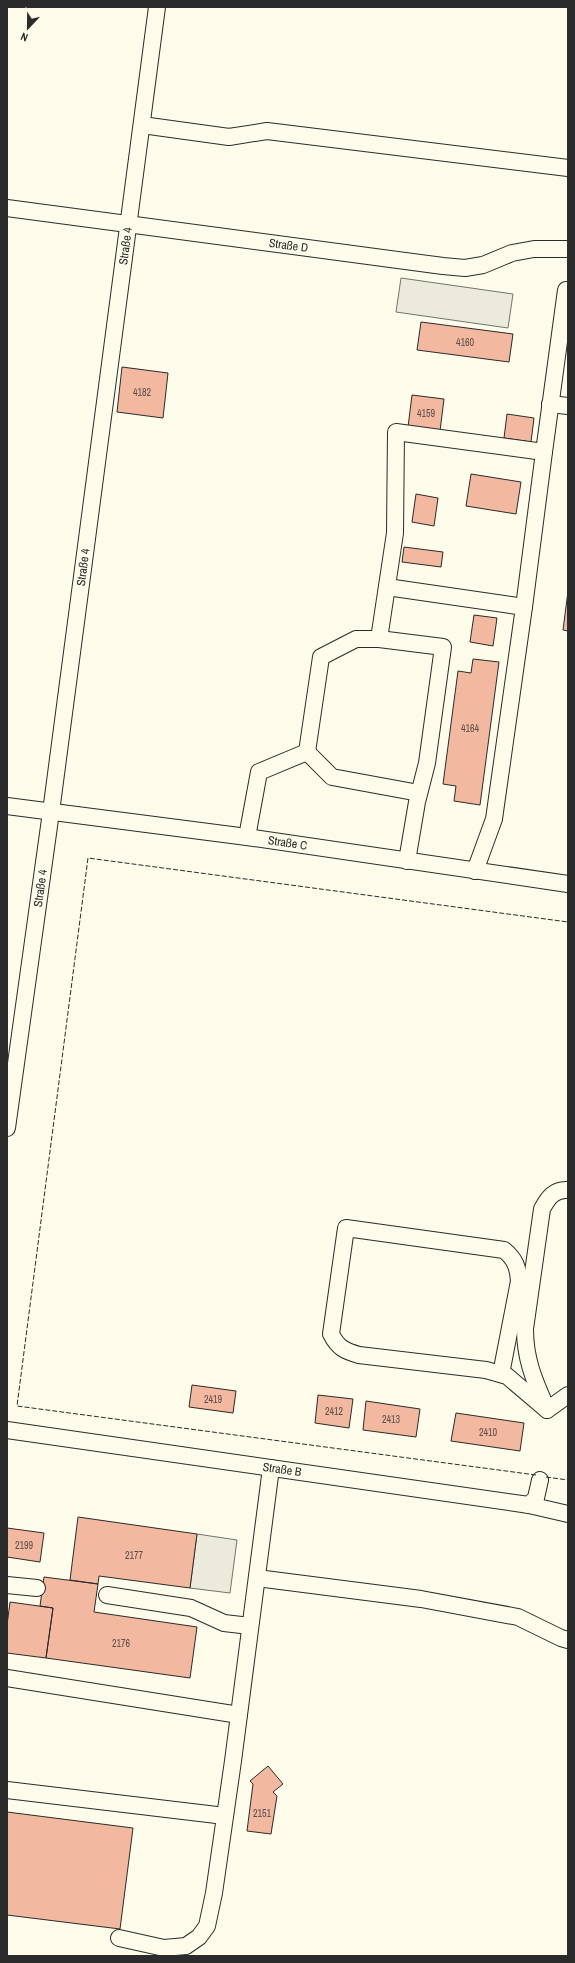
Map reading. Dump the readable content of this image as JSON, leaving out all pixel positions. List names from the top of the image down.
{
  "streets": {
    "lane": [
      "Straße 4",
      "Straße D",
      "Straße C",
      "Straße B"
    ]
  },
  "crossings": [
    ["Straße 4", "Straße D"],
    ["Straße 4", "Straße C"]
  ],
  "house_numbers": [
    "4160",
    "4182",
    "4159",
    "4164",
    "2419",
    "2412",
    "2413",
    "2410",
    "2199",
    "2177",
    "2176",
    "2151"
  ],
  "north": "bottom"
}
